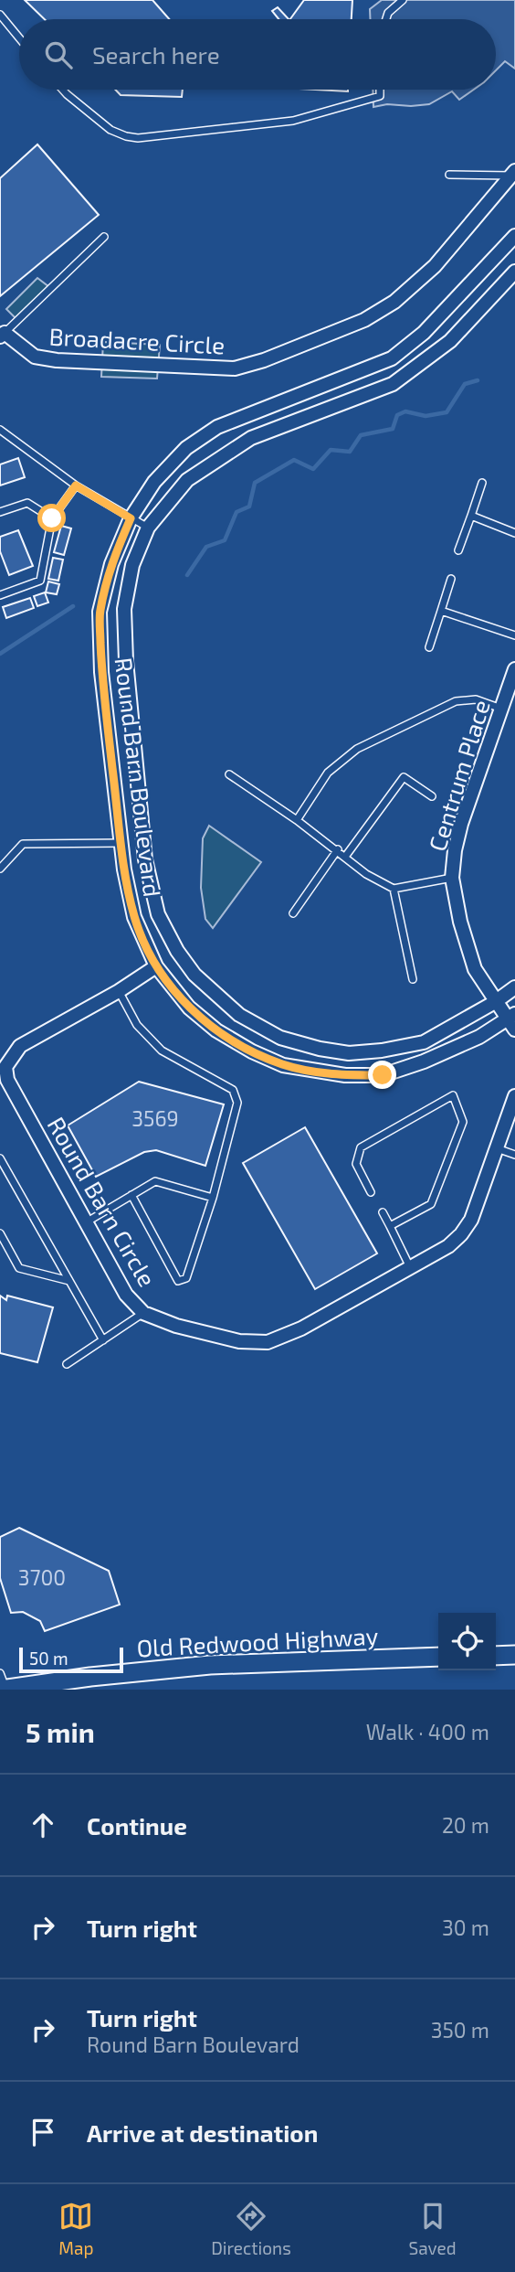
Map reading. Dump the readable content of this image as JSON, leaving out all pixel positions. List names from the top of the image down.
{
  "streets": {
    "main road": ["Old Redwood Highway"],
    "street": [
      "Broadacre Circle",
      "Centrum Place",
      "Round Barn Boulevard",
      "Round Barn Circle"
    ]
  },
  "crossings": [
    ["Centrum Place", "Round Barn Boulevard"],
    ["Round Barn Boulevard", "Round Barn Circle"]
  ],
  "house_numbers": ["3569", "3700"],
  "scale_bar": "50 m",
  "page": {
    "search": "Search here",
    "scale": "50 m",
    "heading": ["5 min", "Walk · 400 m"],
    "list": [
      ["Continue", "20 m"],
      ["Turn right", "30 m"],
      ["Turn right", "Round Barn Boulevard", "350 m"],
      "Arrive at destination"
    ],
    "nav": ["Map", "Directions", "Saved"]
  }
}
